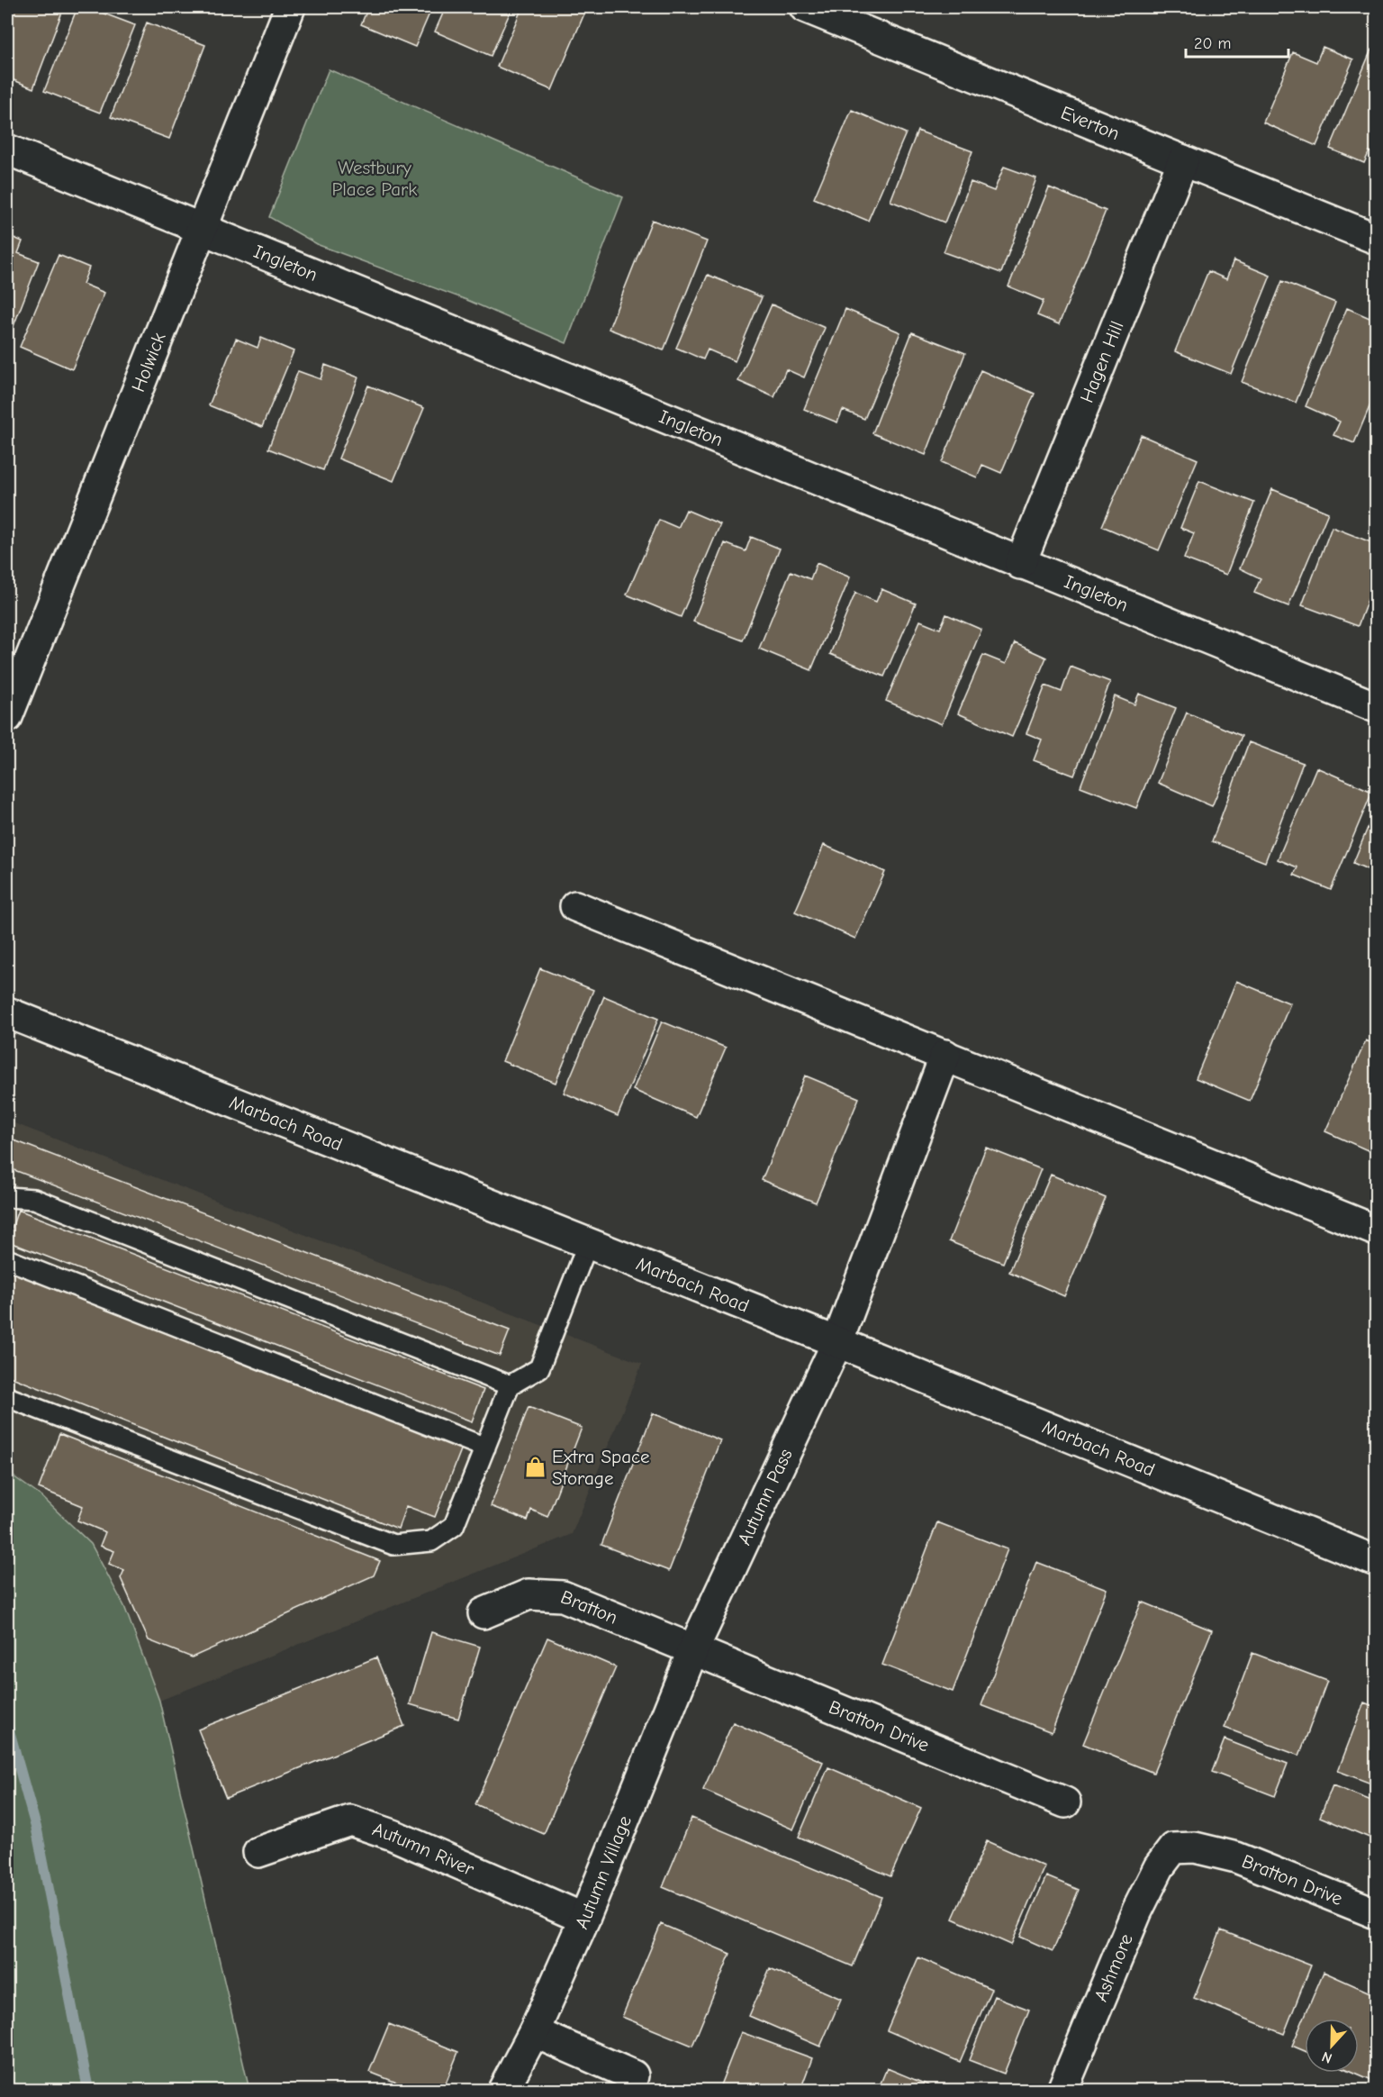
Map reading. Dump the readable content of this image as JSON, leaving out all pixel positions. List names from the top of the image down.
{
  "streets": {
    "street": [
      "Everton",
      "Ingleton",
      "Holwick",
      "Hagen Hill",
      "Marbach Road",
      "Autumn Pass",
      "Bratton",
      "Bratton Drive",
      "Autumn River",
      "Autumn Village",
      "Ashmore"
    ]
  },
  "crossings": [
    ["Everton", "Hagen Hill"],
    ["Ingleton", "Holwick"],
    ["Ingleton", "Hagen Hill"],
    ["Marbach Road", "Autumn Pass"],
    ["Autumn Pass", "Bratton"],
    ["Autumn Pass", "Bratton Drive"],
    ["Autumn Pass", "Autumn Village"],
    ["Bratton", "Bratton Drive"],
    ["Bratton", "Autumn Village"],
    ["Bratton Drive", "Autumn Village"],
    ["Bratton Drive", "Ashmore"],
    ["Autumn River", "Autumn Village"]
  ],
  "parks": ["Westbury Place Park"],
  "places": {
    "shop": ["Extra Space Storage"]
  },
  "scale_bar": "20 m",
  "north": "bottom"
}
